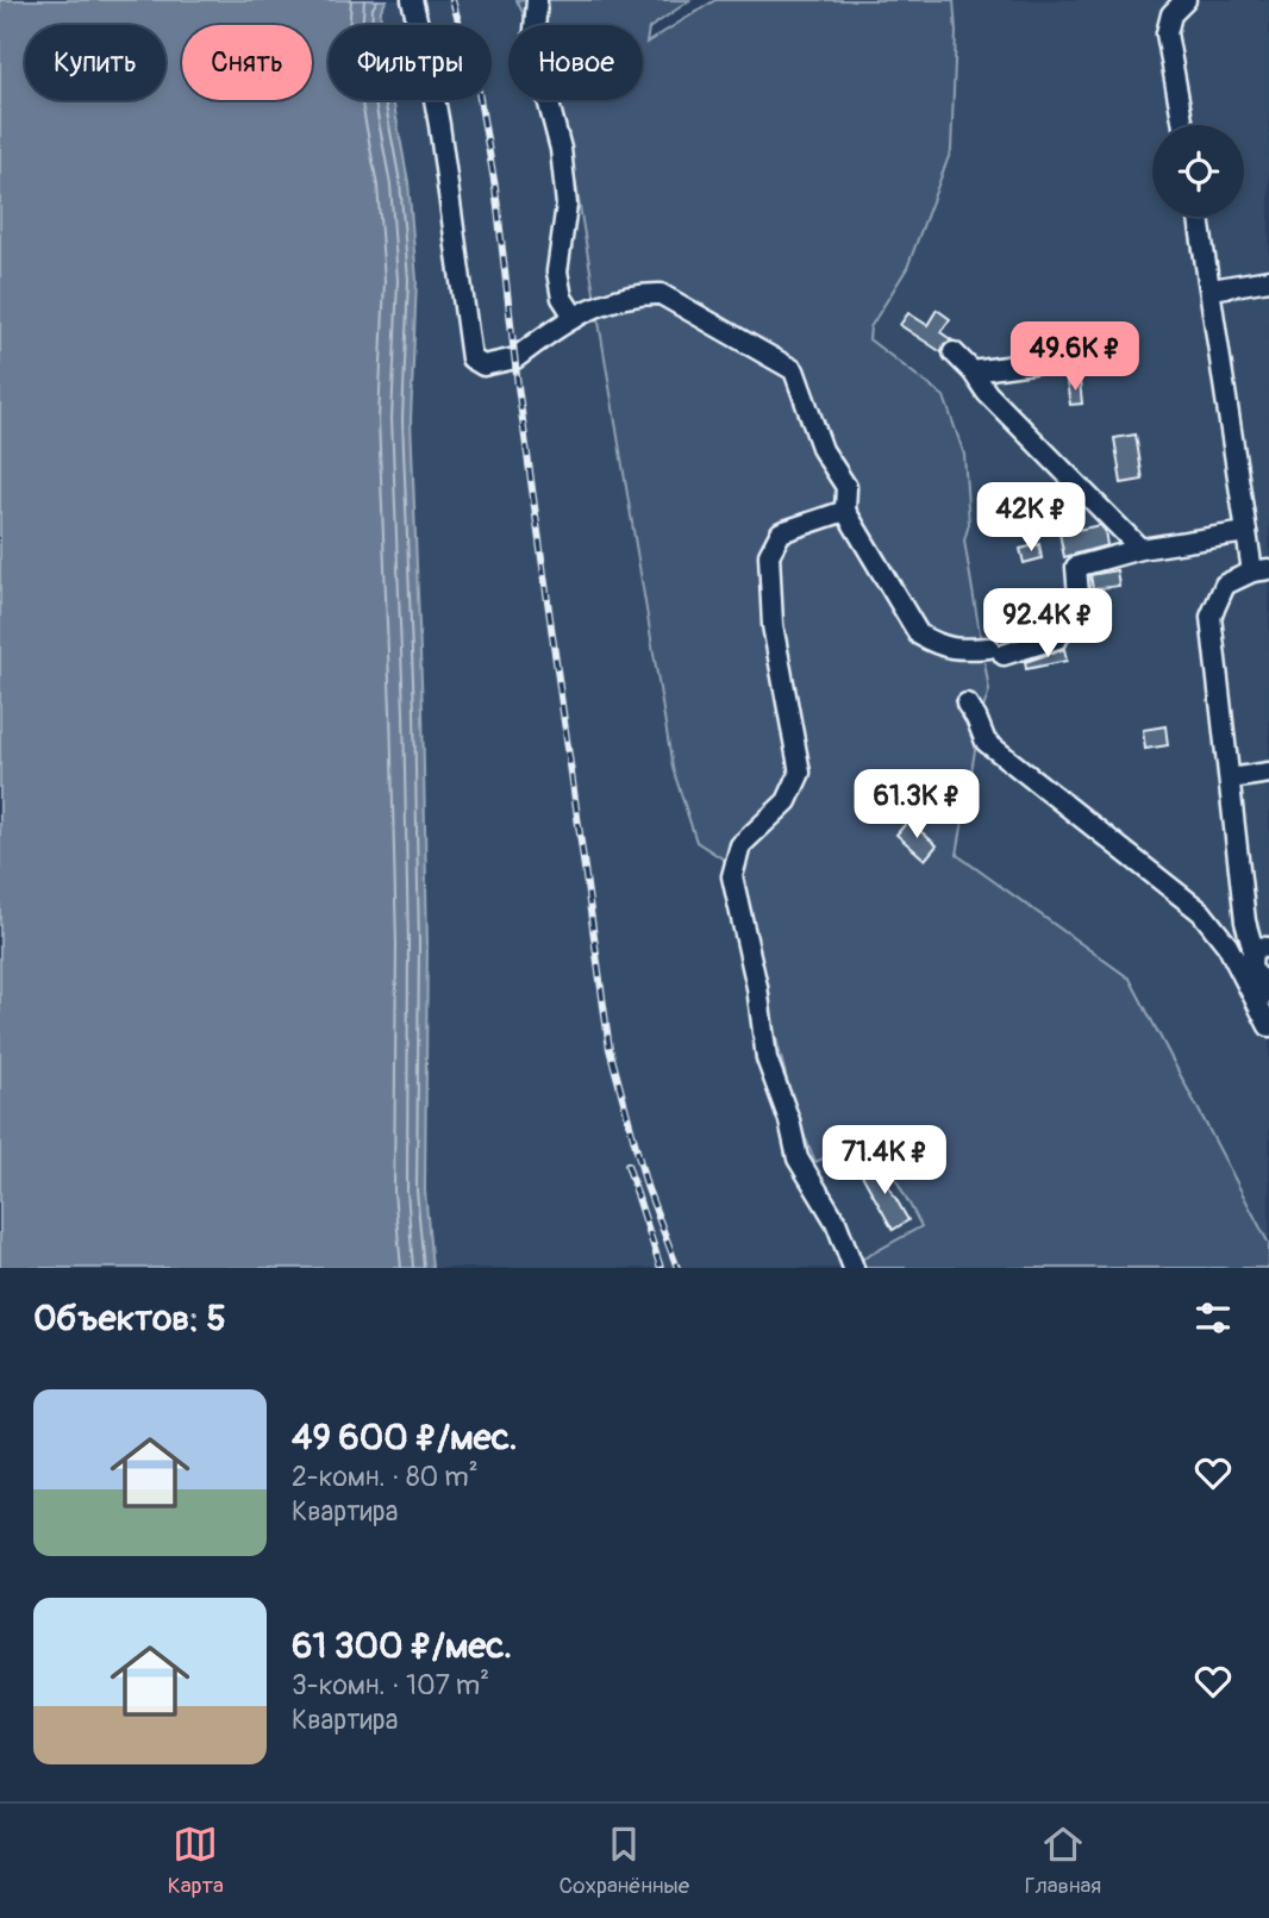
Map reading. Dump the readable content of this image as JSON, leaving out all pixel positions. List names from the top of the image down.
{
  "page": {
    "chip": [
      "Купить",
      "Снять",
      "Фильтры",
      "Новое"
    ],
    "price": [
      "49.6K ₽",
      "42K ₽",
      "92.4K ₽",
      "61.3K ₽",
      "71.4K ₽"
    ],
    "heading": "Объектов: 5",
    "list": [
      {
        "name": "49 600 ₽/мес.",
        "note": "2-комн. · 80 m² · Квартира"
      },
      {
        "name": "61 300 ₽/мес.",
        "note": "3-комн. · 107 m² · Квартира"
      }
    ],
    "tabs": ["Карта", "Сохранённые", "Главная"]
  }
}
